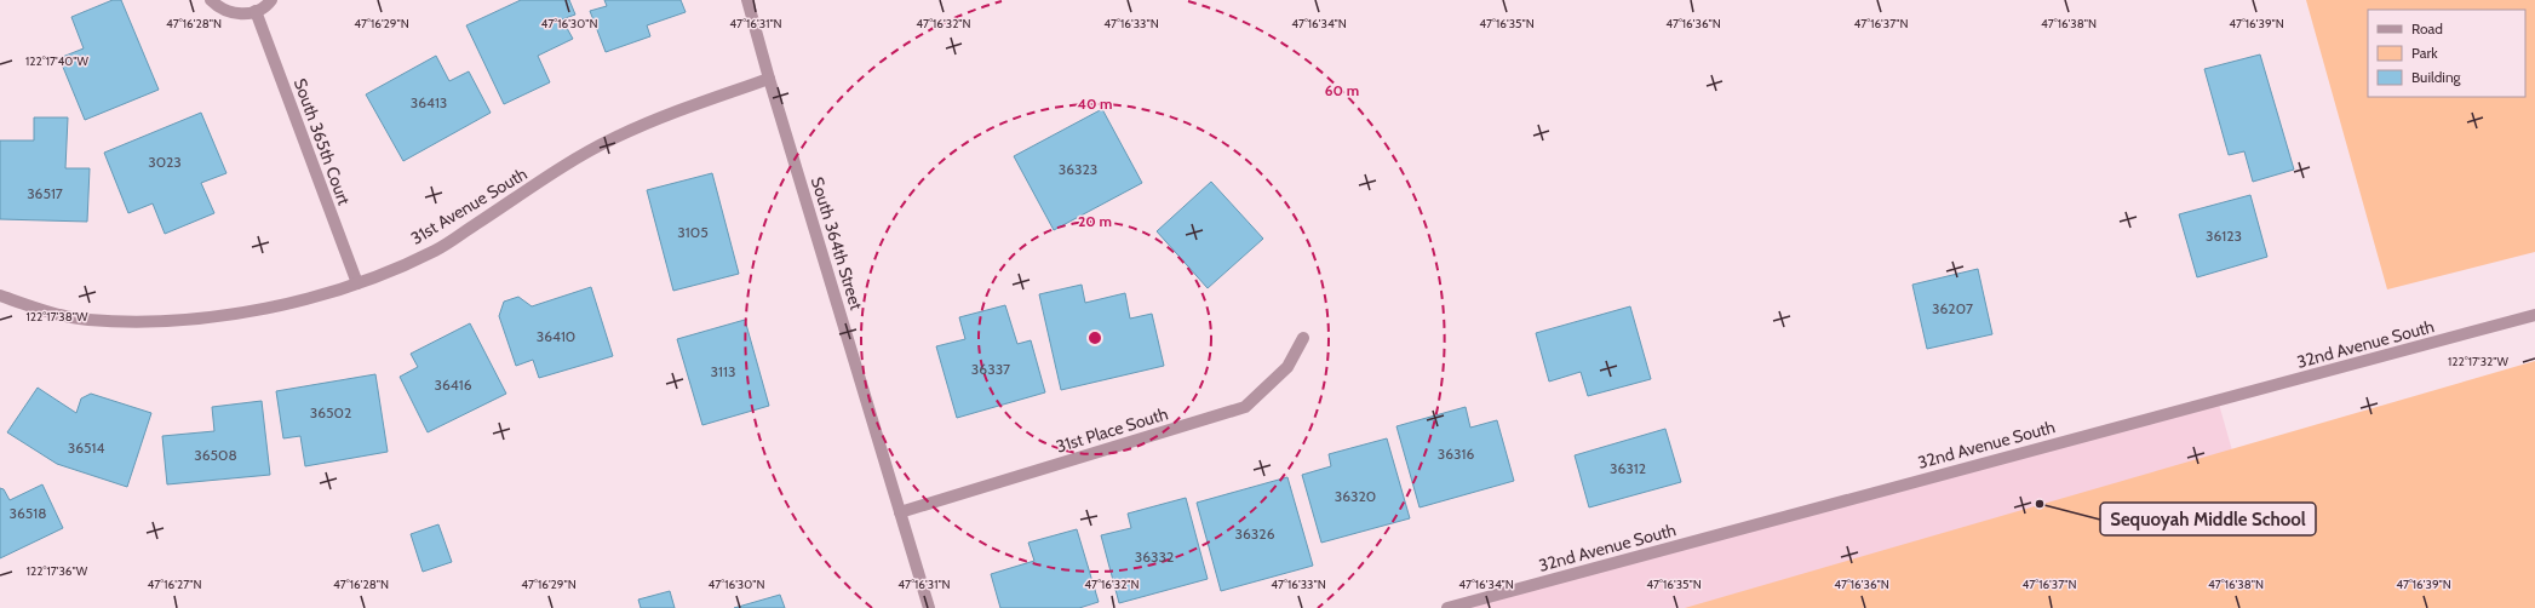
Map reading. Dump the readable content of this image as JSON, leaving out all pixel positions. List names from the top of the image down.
{
  "streets": {
    "street": [
      "South 365th Court",
      "31st Avenue South",
      "South 364th Street",
      "32nd Avenue South",
      "31st Place South"
    ]
  },
  "crossings": [
    ["South 365th Court", "31st Avenue South"],
    ["31st Avenue South", "South 364th Street"],
    ["South 364th Street", "31st Place South"]
  ],
  "places": ["Sequoyah Middle School"],
  "house_numbers": [
    "36413",
    "3023",
    "36323",
    "36517",
    "3105",
    "36123",
    "36207",
    "36410",
    "36337",
    "3113",
    "36416",
    "36502",
    "36514",
    "36316",
    "36508",
    "36312",
    "36320",
    "36518",
    "36326",
    "36332"
  ],
  "legend": ["Road", "Park", "Building"],
  "coordinates": [
    "47°16'28\"N",
    "47°16'29\"N",
    "47°16'30\"N",
    "47°16'31\"N",
    "47°16'32\"N",
    "47°16'33\"N",
    "47°16'34\"N",
    "47°16'35\"N",
    "47°16'36\"N",
    "47°16'37\"N",
    "47°16'38\"N",
    "47°16'39\"N",
    "122°17'40\"W",
    "122°17'38\"W",
    "122°17'32\"W",
    "122°17'36\"W",
    "47°16'27\"N"
  ],
  "rings": ["60 m", "40 m", "20 m"]
}
